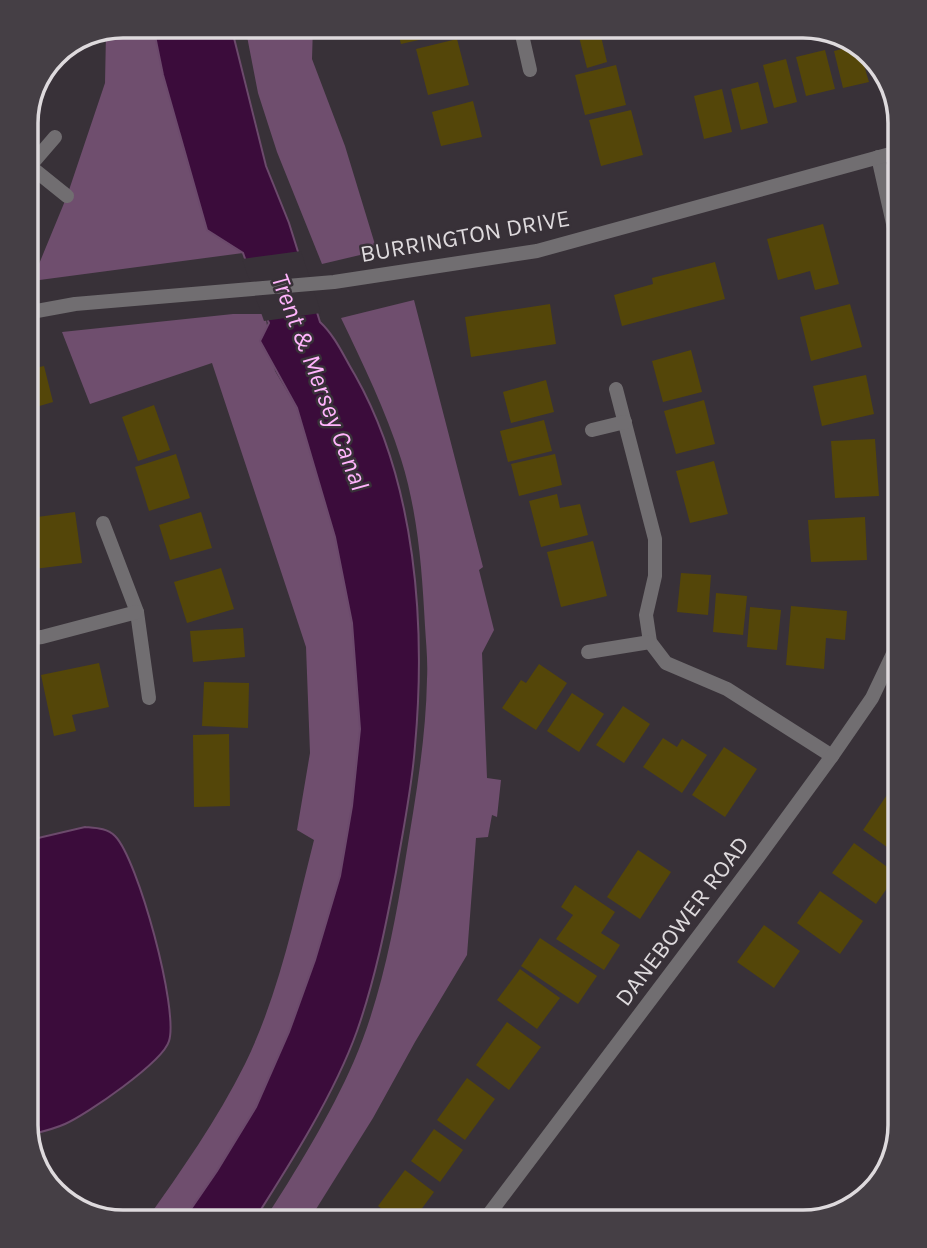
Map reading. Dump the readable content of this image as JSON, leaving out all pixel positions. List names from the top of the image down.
{
  "streets": {
    "street": ["BURRINGTON DRIVE", "DANEBOWER ROAD"]
  },
  "water": ["Trent & Mersey Canal"]
}
